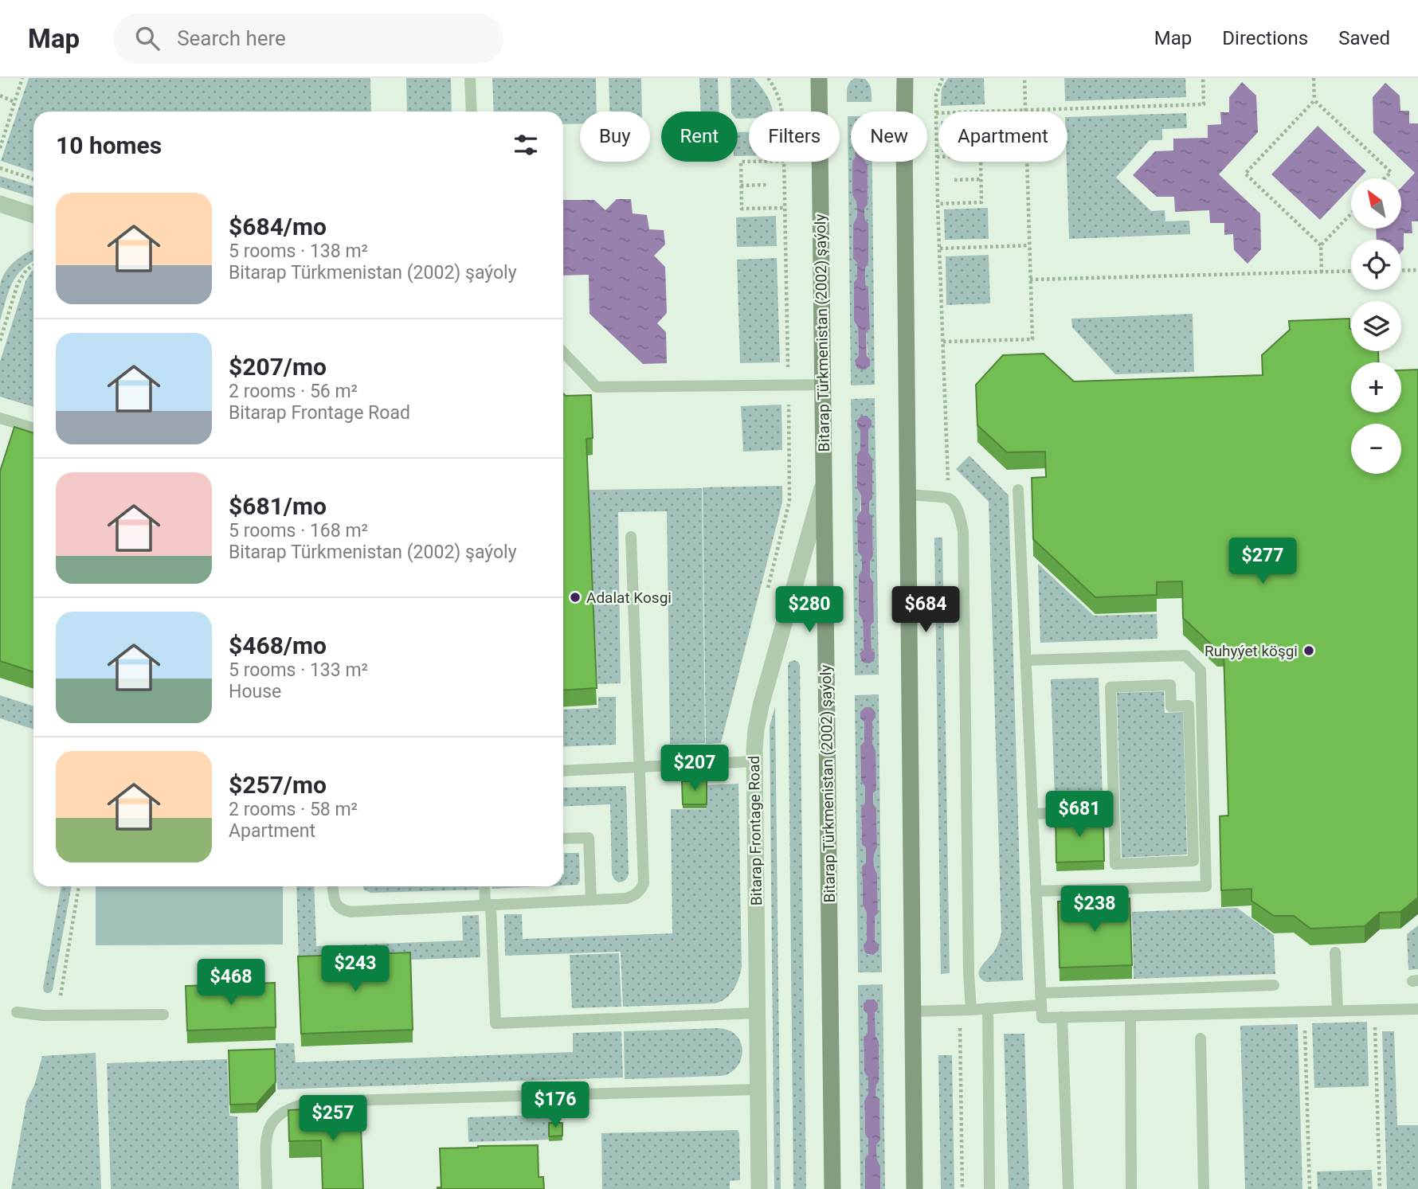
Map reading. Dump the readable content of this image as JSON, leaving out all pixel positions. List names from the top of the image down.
{
  "streets": {
    "main road": ["Bitarap Türkmenistan (2002) şaýoly"],
    "street": ["Bitarap Frontage Road"]
  },
  "crossings": [
    ["Bitarap Türkmenistan (2002) şaýoly", "Bitarap Frontage Road"]
  ],
  "places": ["Adalat Kosgi", "Ruhyýet köşgi"],
  "north": "top left",
  "page": {
    "header": "Map",
    "search": "Search here",
    "nav": ["Map", "Directions", "Saved"],
    "chip": [
      "Buy",
      "Rent",
      "Filters",
      "New",
      "Apartment"
    ],
    "heading": "10 homes",
    "map_buttons": ["+", "−"],
    "list": [
      {
        "name": "$684/mo",
        "note": "5 rooms · 138 m² · Bitarap Türkmenistan (2002) şaýoly"
      },
      {
        "name": "$207/mo",
        "note": "2 rooms · 56 m² · Bitarap Frontage Road"
      },
      {
        "name": "$681/mo",
        "note": "5 rooms · 168 m² · Bitarap Türkmenistan (2002) şaýoly"
      },
      {
        "name": "$468/mo",
        "note": "5 rooms · 133 m² · House"
      },
      {
        "name": "$257/mo",
        "note": "2 rooms · 58 m² · Apartment"
      }
    ],
    "price": [
      "$277",
      "$280",
      "$684",
      "$207",
      "$681",
      "$238",
      "$243",
      "$468",
      "$176",
      "$257"
    ]
  }
}
